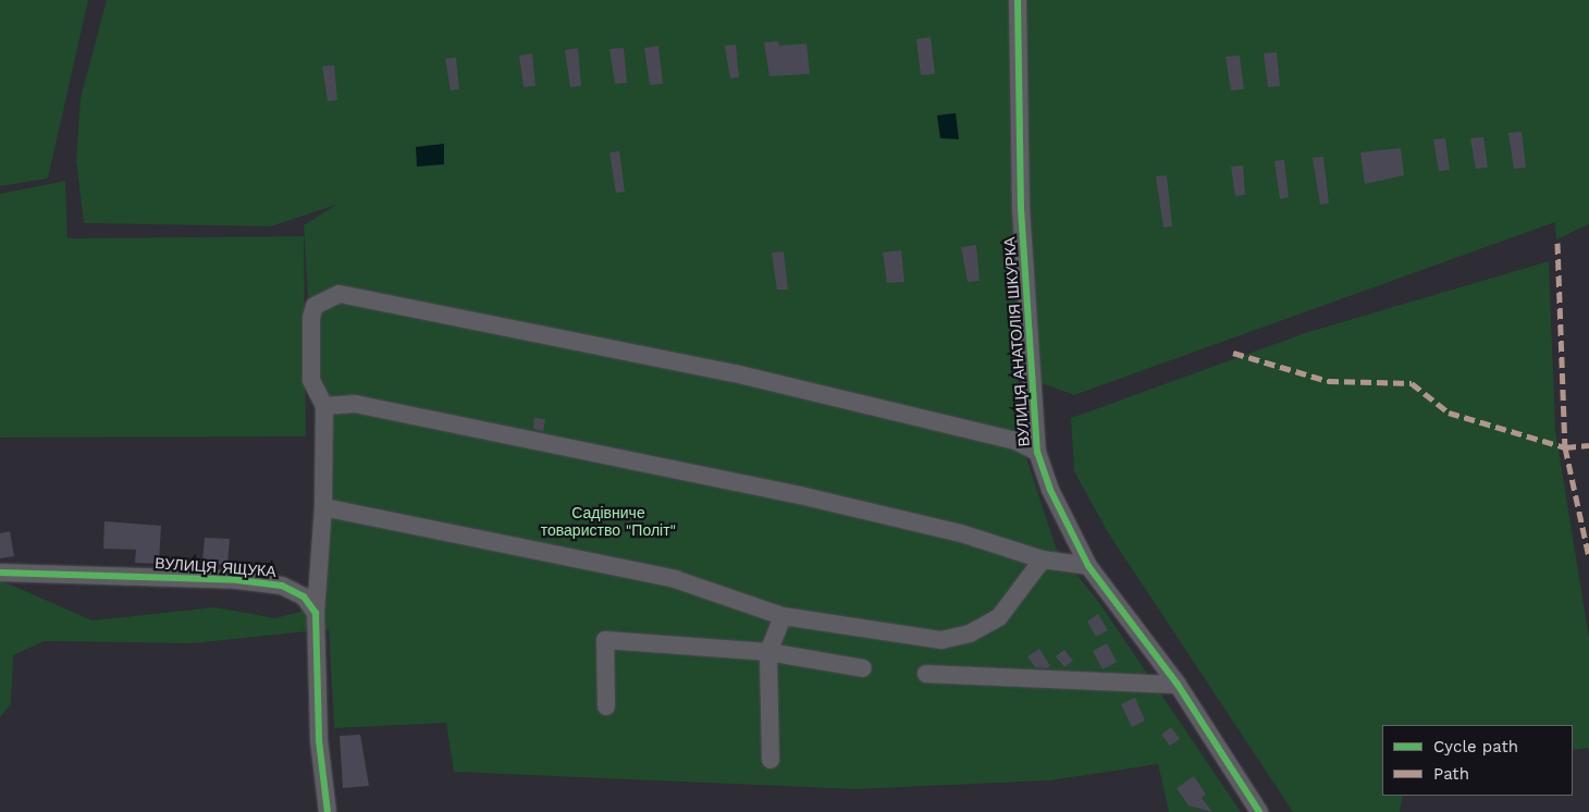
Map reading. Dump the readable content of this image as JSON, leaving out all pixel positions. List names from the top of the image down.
{
  "streets": {
    "street": ["ВУЛИЦЯ АНАТОЛІЯ ШКУРКА", "ВУЛИЦЯ ЯЩУКА"]
  },
  "parks": ["Садівниче товариство \"Політ\""],
  "legend": ["Cycle path", "Path"]
}
